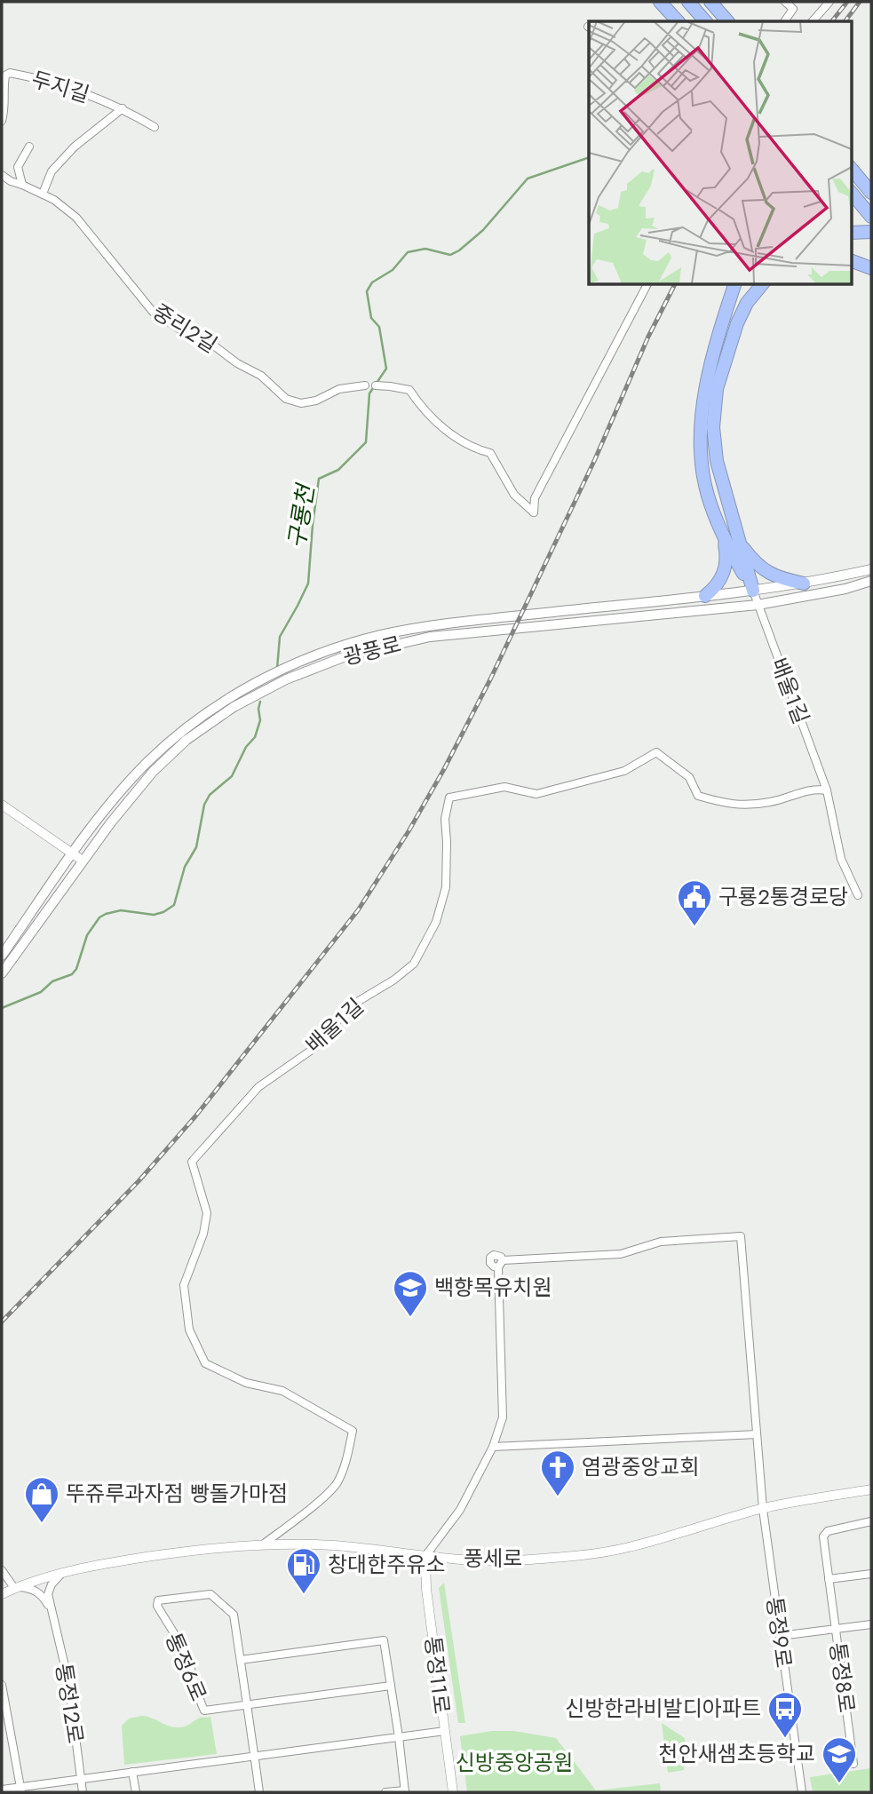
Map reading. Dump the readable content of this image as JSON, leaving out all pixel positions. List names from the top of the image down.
{
  "streets": {
    "main road": ["광풍로"],
    "street": [
      "두지길",
      "중리2길",
      "배울1길",
      "풍세로",
      "통정9로",
      "통정6로",
      "통정11로",
      "통정8로",
      "통정12로"
    ]
  },
  "crossings": [
    ["두지길", "중리2길"],
    ["광풍로", "배울1길"],
    ["배울1길", "풍세로"],
    ["풍세로", "통정9로"],
    ["풍세로", "통정11로"],
    ["풍세로", "통정12로"],
    ["통정9로", "통정8로"]
  ],
  "water": ["구룡천"],
  "parks": ["신방중앙공원"],
  "places": {
    "public building": ["구룡2통경로당"],
    "school or university": ["백향목유치원", "천안새샘초등학교"],
    "church": ["염광중앙교회"],
    "shop": ["뚜쥬루과자점 빵돌가마점"],
    "fuel station": ["창대한주유소"],
    "bus stop": ["신방한라비발디아파트"]
  }
}
